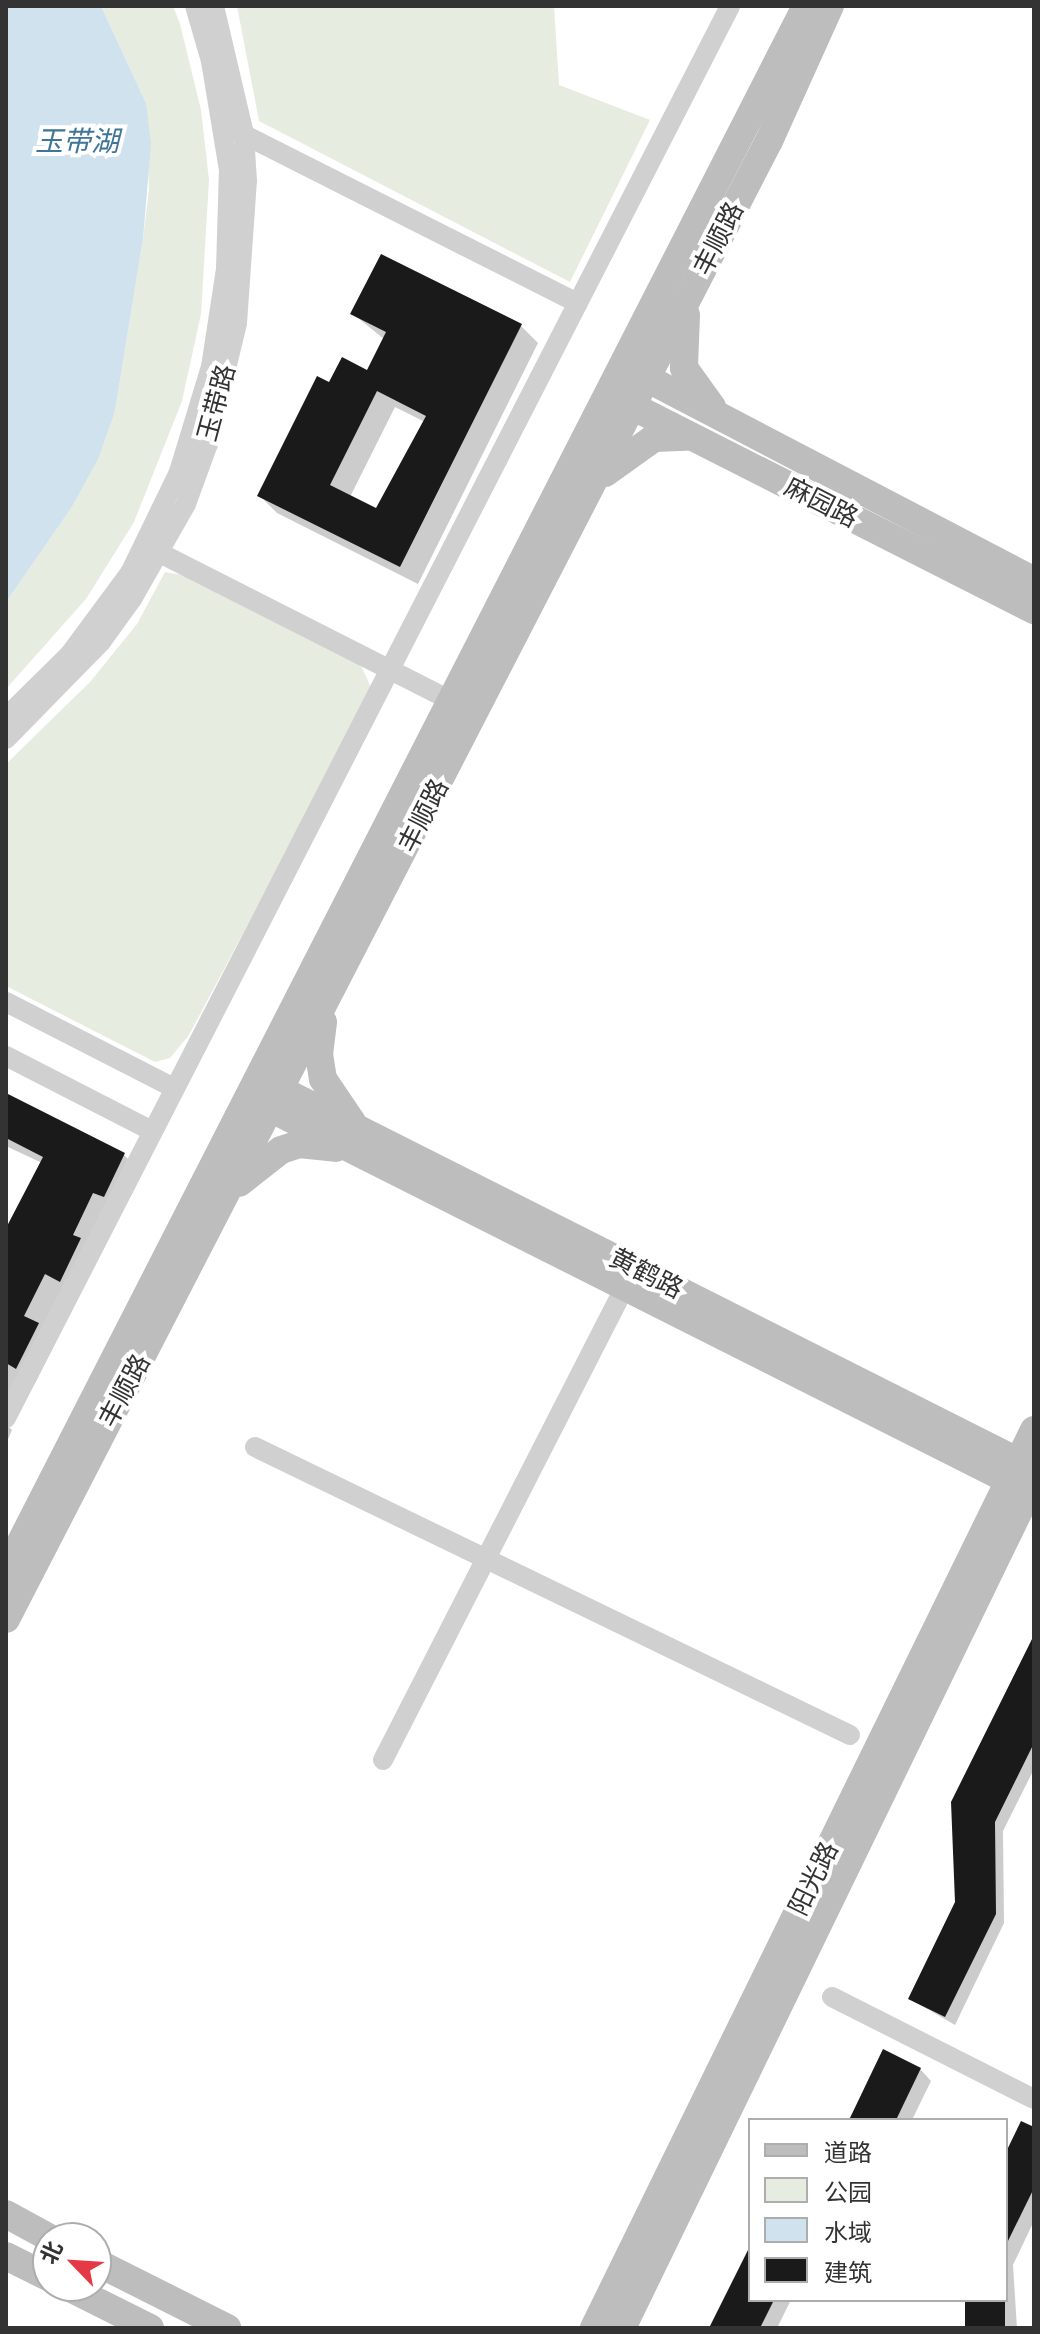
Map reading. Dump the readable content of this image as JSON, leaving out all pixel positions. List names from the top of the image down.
{
  "streets": {
    "main road": [
      "丰顺路",
      "麻园路",
      "黄鹤路",
      "阳光路"
    ],
    "street": ["玉带路"]
  },
  "crossings": [
    ["丰顺路", "麻园路"],
    ["丰顺路", "黄鹤路"],
    ["黄鹤路", "阳光路"]
  ],
  "water": ["玉带湖"],
  "legend": [
    "道路",
    "公园",
    "水域",
    "建筑"
  ],
  "north": "top left"
}
